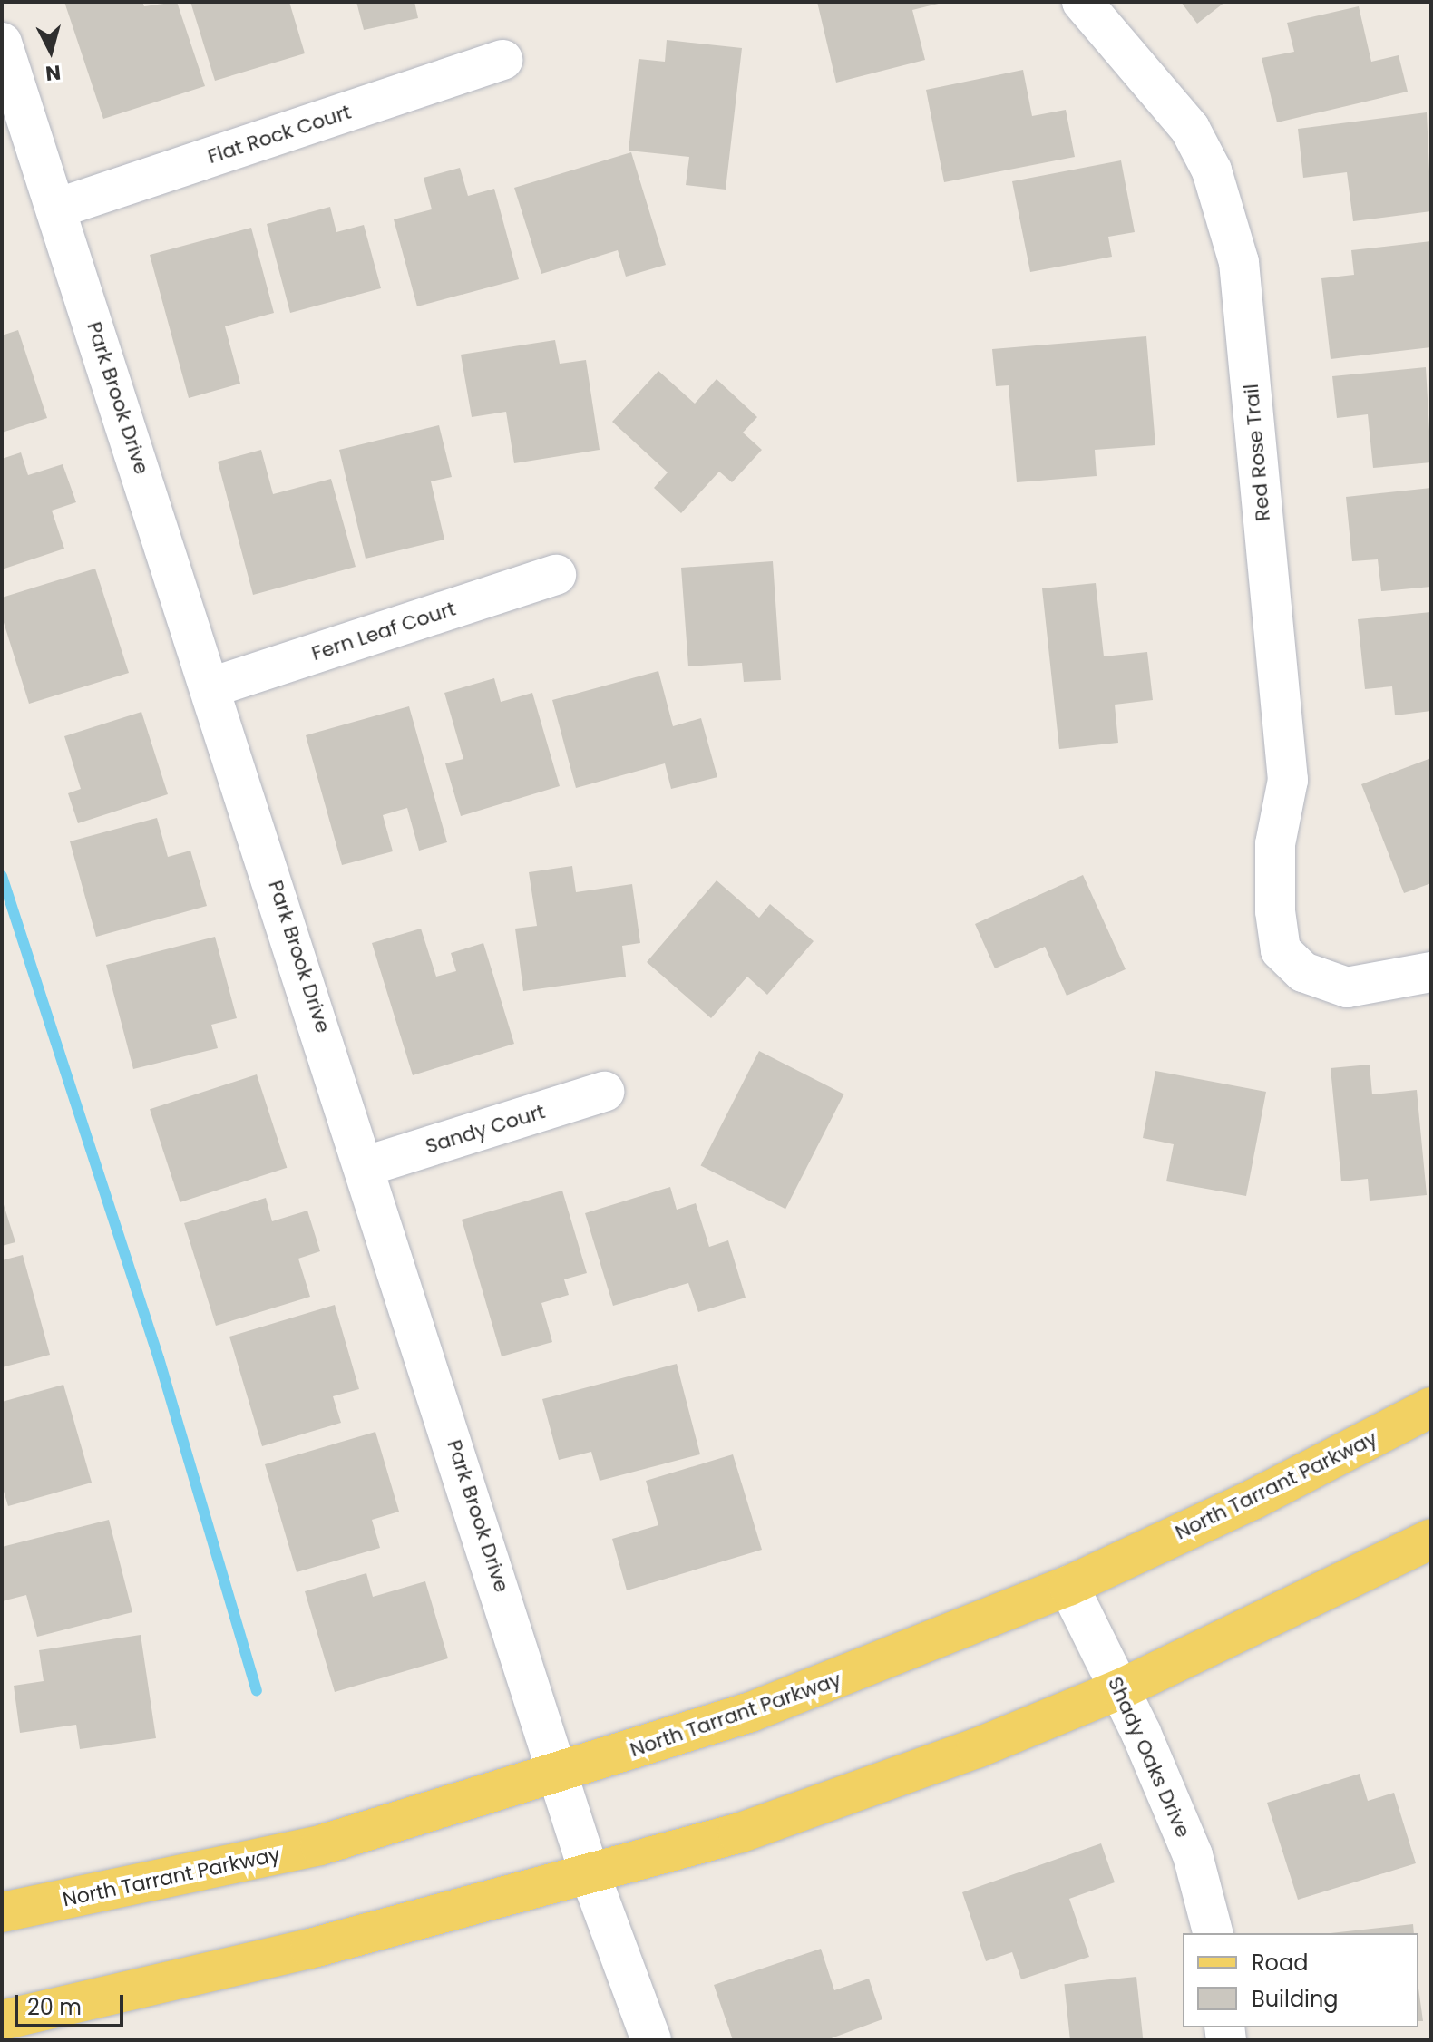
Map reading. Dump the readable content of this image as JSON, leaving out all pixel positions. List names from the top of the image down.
{
  "streets": {
    "main road": ["North Tarrant Parkway"],
    "street": [
      "Flat Rock Court",
      "Park Brook Drive",
      "Red Rose Trail",
      "Fern Leaf Court",
      "Sandy Court",
      "Shady Oaks Drive"
    ]
  },
  "crossings": [
    ["Flat Rock Court", "Park Brook Drive"],
    ["Park Brook Drive", "Fern Leaf Court"],
    ["Park Brook Drive", "Sandy Court"],
    ["Park Brook Drive", "North Tarrant Parkway"],
    ["North Tarrant Parkway", "Shady Oaks Drive"]
  ],
  "legend": ["Road", "Building"],
  "scale_bar": "20 m",
  "north": "bottom"
}
